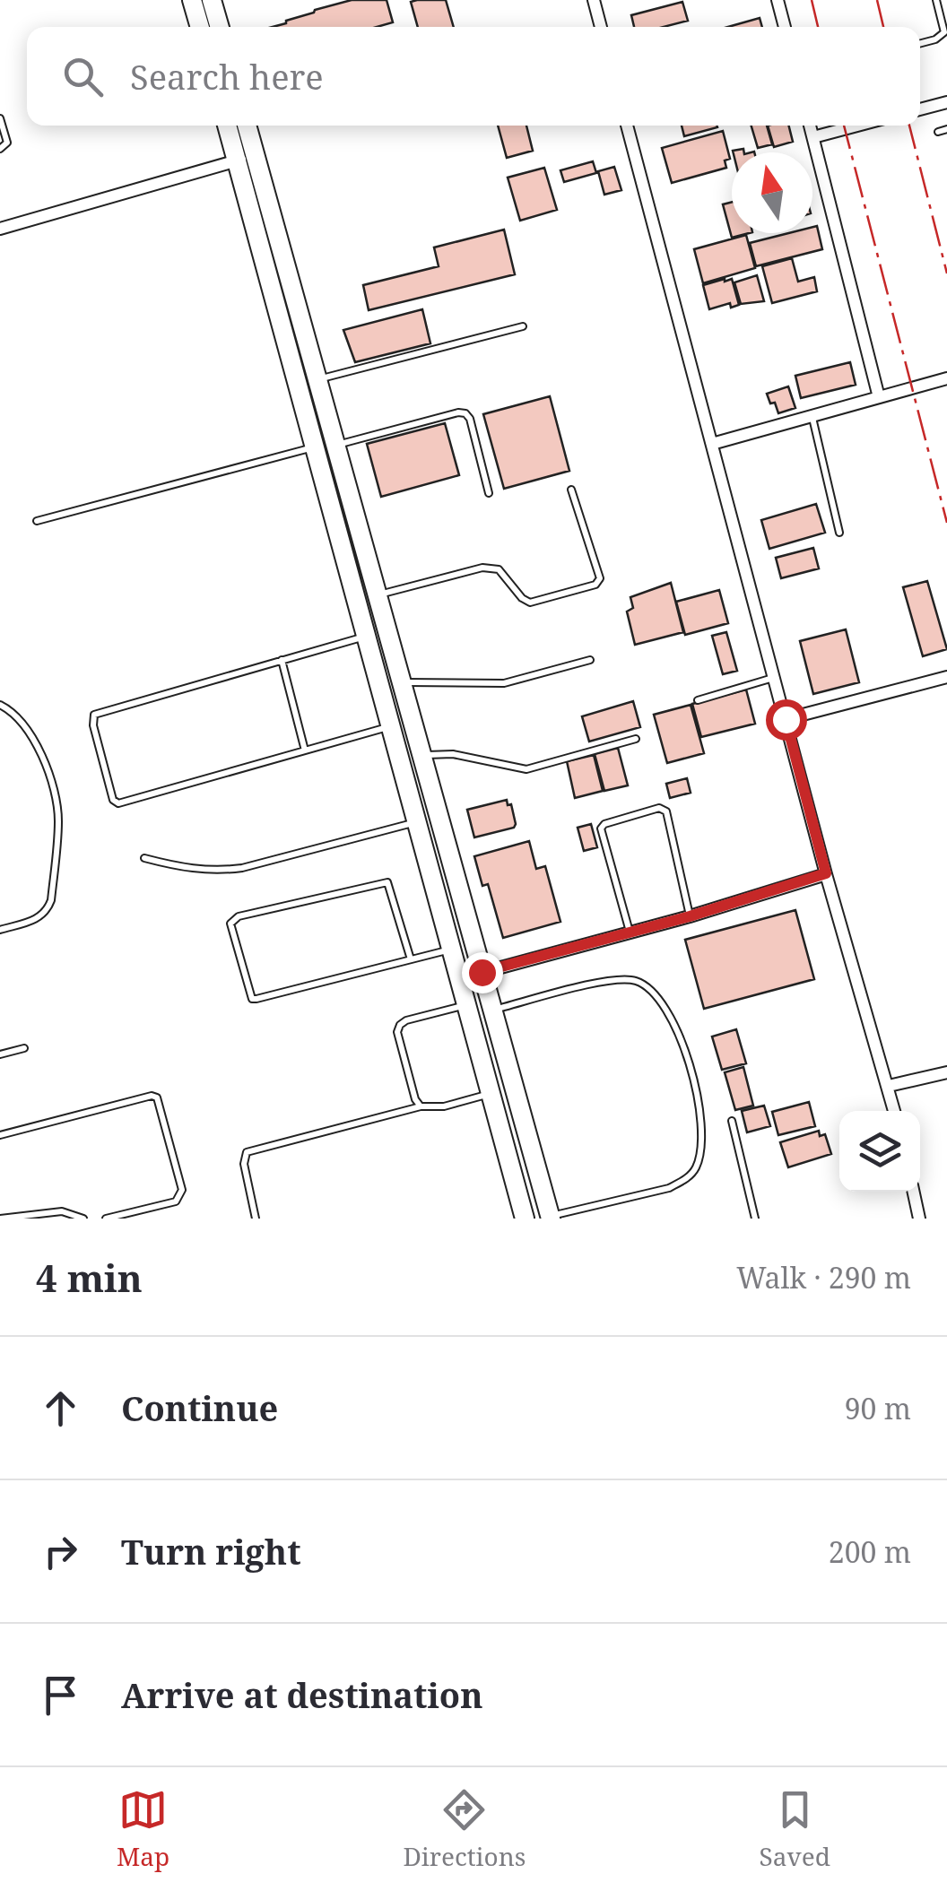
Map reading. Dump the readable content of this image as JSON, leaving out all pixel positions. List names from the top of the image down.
{
  "north": "top",
  "page": {
    "search": "Search here",
    "heading": ["4 min", "Walk · 290 m"],
    "list": [
      ["Continue", "90 m"],
      ["Turn right", "200 m"],
      "Arrive at destination"
    ],
    "nav": ["Map", "Directions", "Saved"]
  }
}
